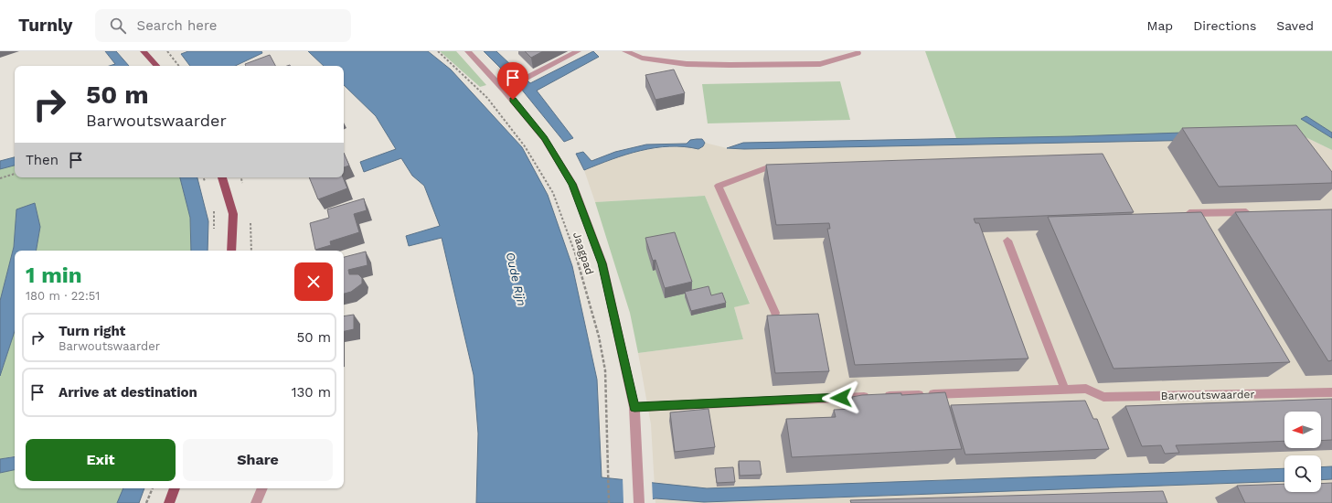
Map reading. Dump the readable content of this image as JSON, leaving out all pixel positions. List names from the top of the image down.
{
  "streets": {
    "street": ["Barwoutswaarder"],
    "path": ["Jaagpad"]
  },
  "water": ["Oude Rijn"],
  "north": "left",
  "page": {
    "header": "Turnly",
    "search": "Search here",
    "nav": ["Map", "Directions", "Saved"],
    "turn": ["50 m", "Barwoutswaarder"],
    "then": "Then",
    "heading": ["1 min", "180 m · 22:51"],
    "list": [
      {
        "name": "Turn right",
        "note": "Barwoutswaarder",
        "value": "50 m"
      },
      {
        "name": "Arrive at destination",
        "value": "130 m"
      }
    ],
    "buttons": ["Exit", "Share"]
  }
}
